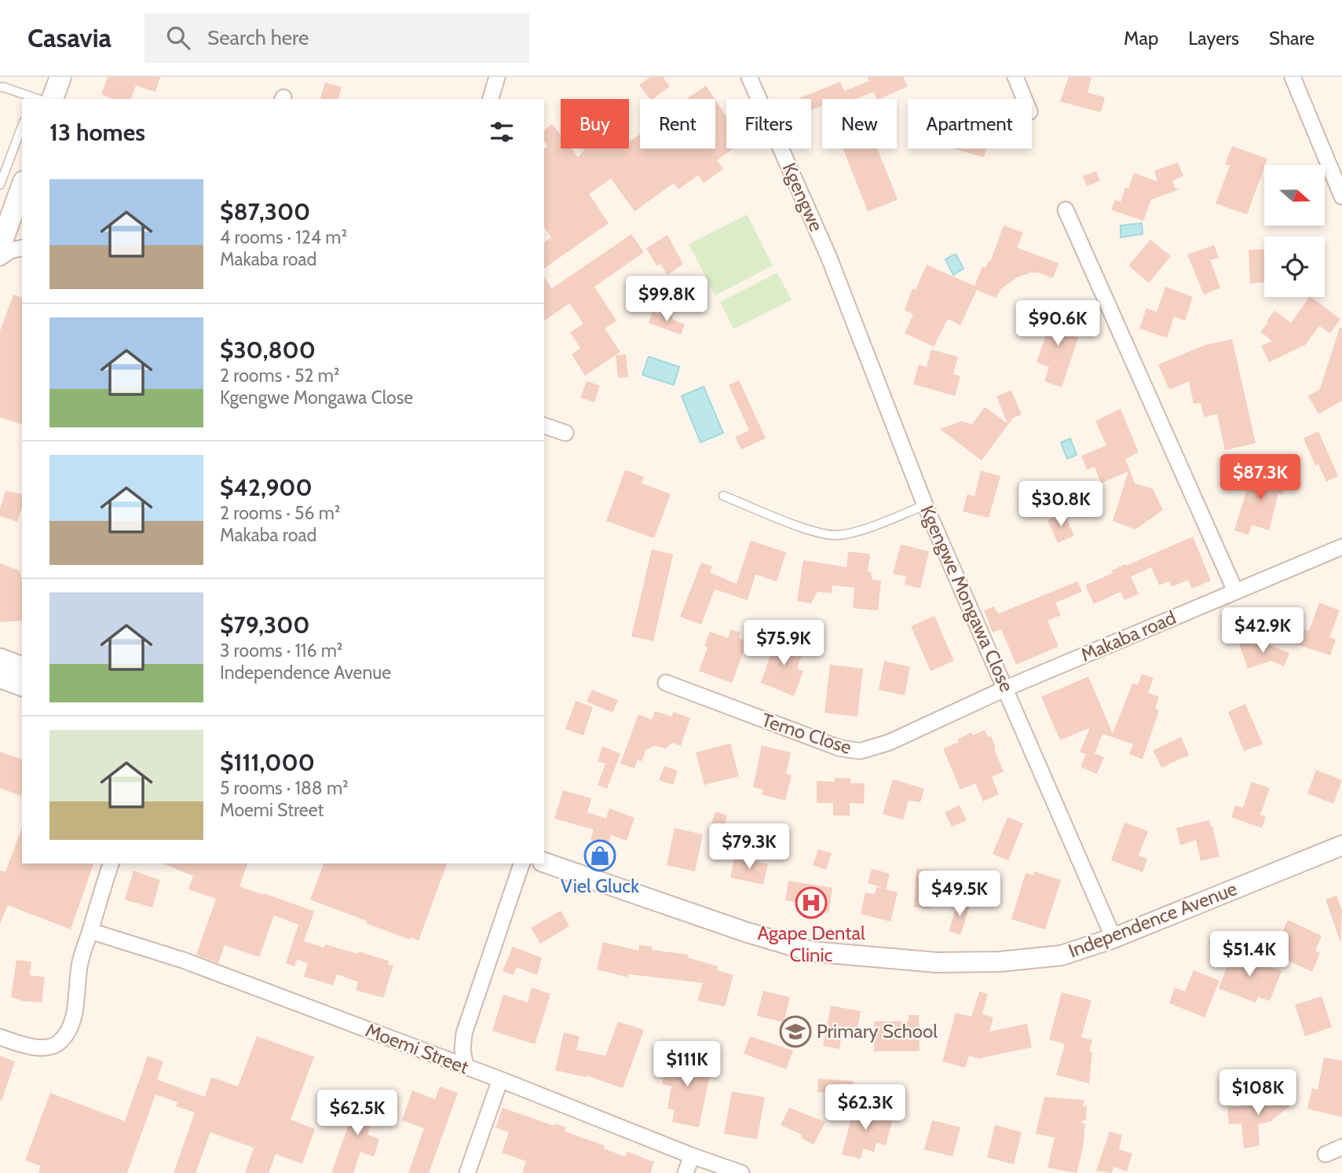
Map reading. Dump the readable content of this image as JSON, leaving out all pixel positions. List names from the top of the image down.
{
  "streets": {
    "street": [
      "Kgengwe",
      "Kgengwe Mongawa Close",
      "Makaba road",
      "Temo Close",
      "Independence Avenue",
      "Moemi Street"
    ]
  },
  "crossings": [
    ["Kgengwe", "Kgengwe Mongawa Close"],
    ["Kgengwe Mongawa Close", "Makaba road"],
    ["Kgengwe Mongawa Close", "Temo Close"],
    ["Kgengwe Mongawa Close", "Independence Avenue"],
    ["Makaba road", "Temo Close"]
  ],
  "places": {
    "shop": ["Viel Gluck"],
    "hospital": ["Agape Dental Clinic"],
    "school or university": ["Primary School"]
  },
  "north": "right",
  "page": {
    "header": "Casavia",
    "search": "Search here",
    "nav": ["Map", "Layers", "Share"],
    "chip": [
      "Buy",
      "Rent",
      "Filters",
      "New",
      "Apartment"
    ],
    "heading": "13 homes",
    "list": [
      {
        "name": "$87,300",
        "note": "4 rooms · 124 m² · Makaba road"
      },
      {
        "name": "$30,800",
        "note": "2 rooms · 52 m² · Kgengwe Mongawa Close"
      },
      {
        "name": "$42,900",
        "note": "2 rooms · 56 m² · Makaba road"
      },
      {
        "name": "$79,300",
        "note": "3 rooms · 116 m² · Independence Avenue"
      },
      {
        "name": "$111,000",
        "note": "5 rooms · 188 m² · Moemi Street"
      }
    ],
    "price": [
      "$99.8K",
      "$90.6K",
      "$87.3K",
      "$30.8K",
      "$42.9K",
      "$75.9K",
      "$79.3K",
      "$49.5K",
      "$51.4K",
      "$111K",
      "$108K",
      "$62.3K",
      "$62.5K"
    ]
  }
}
